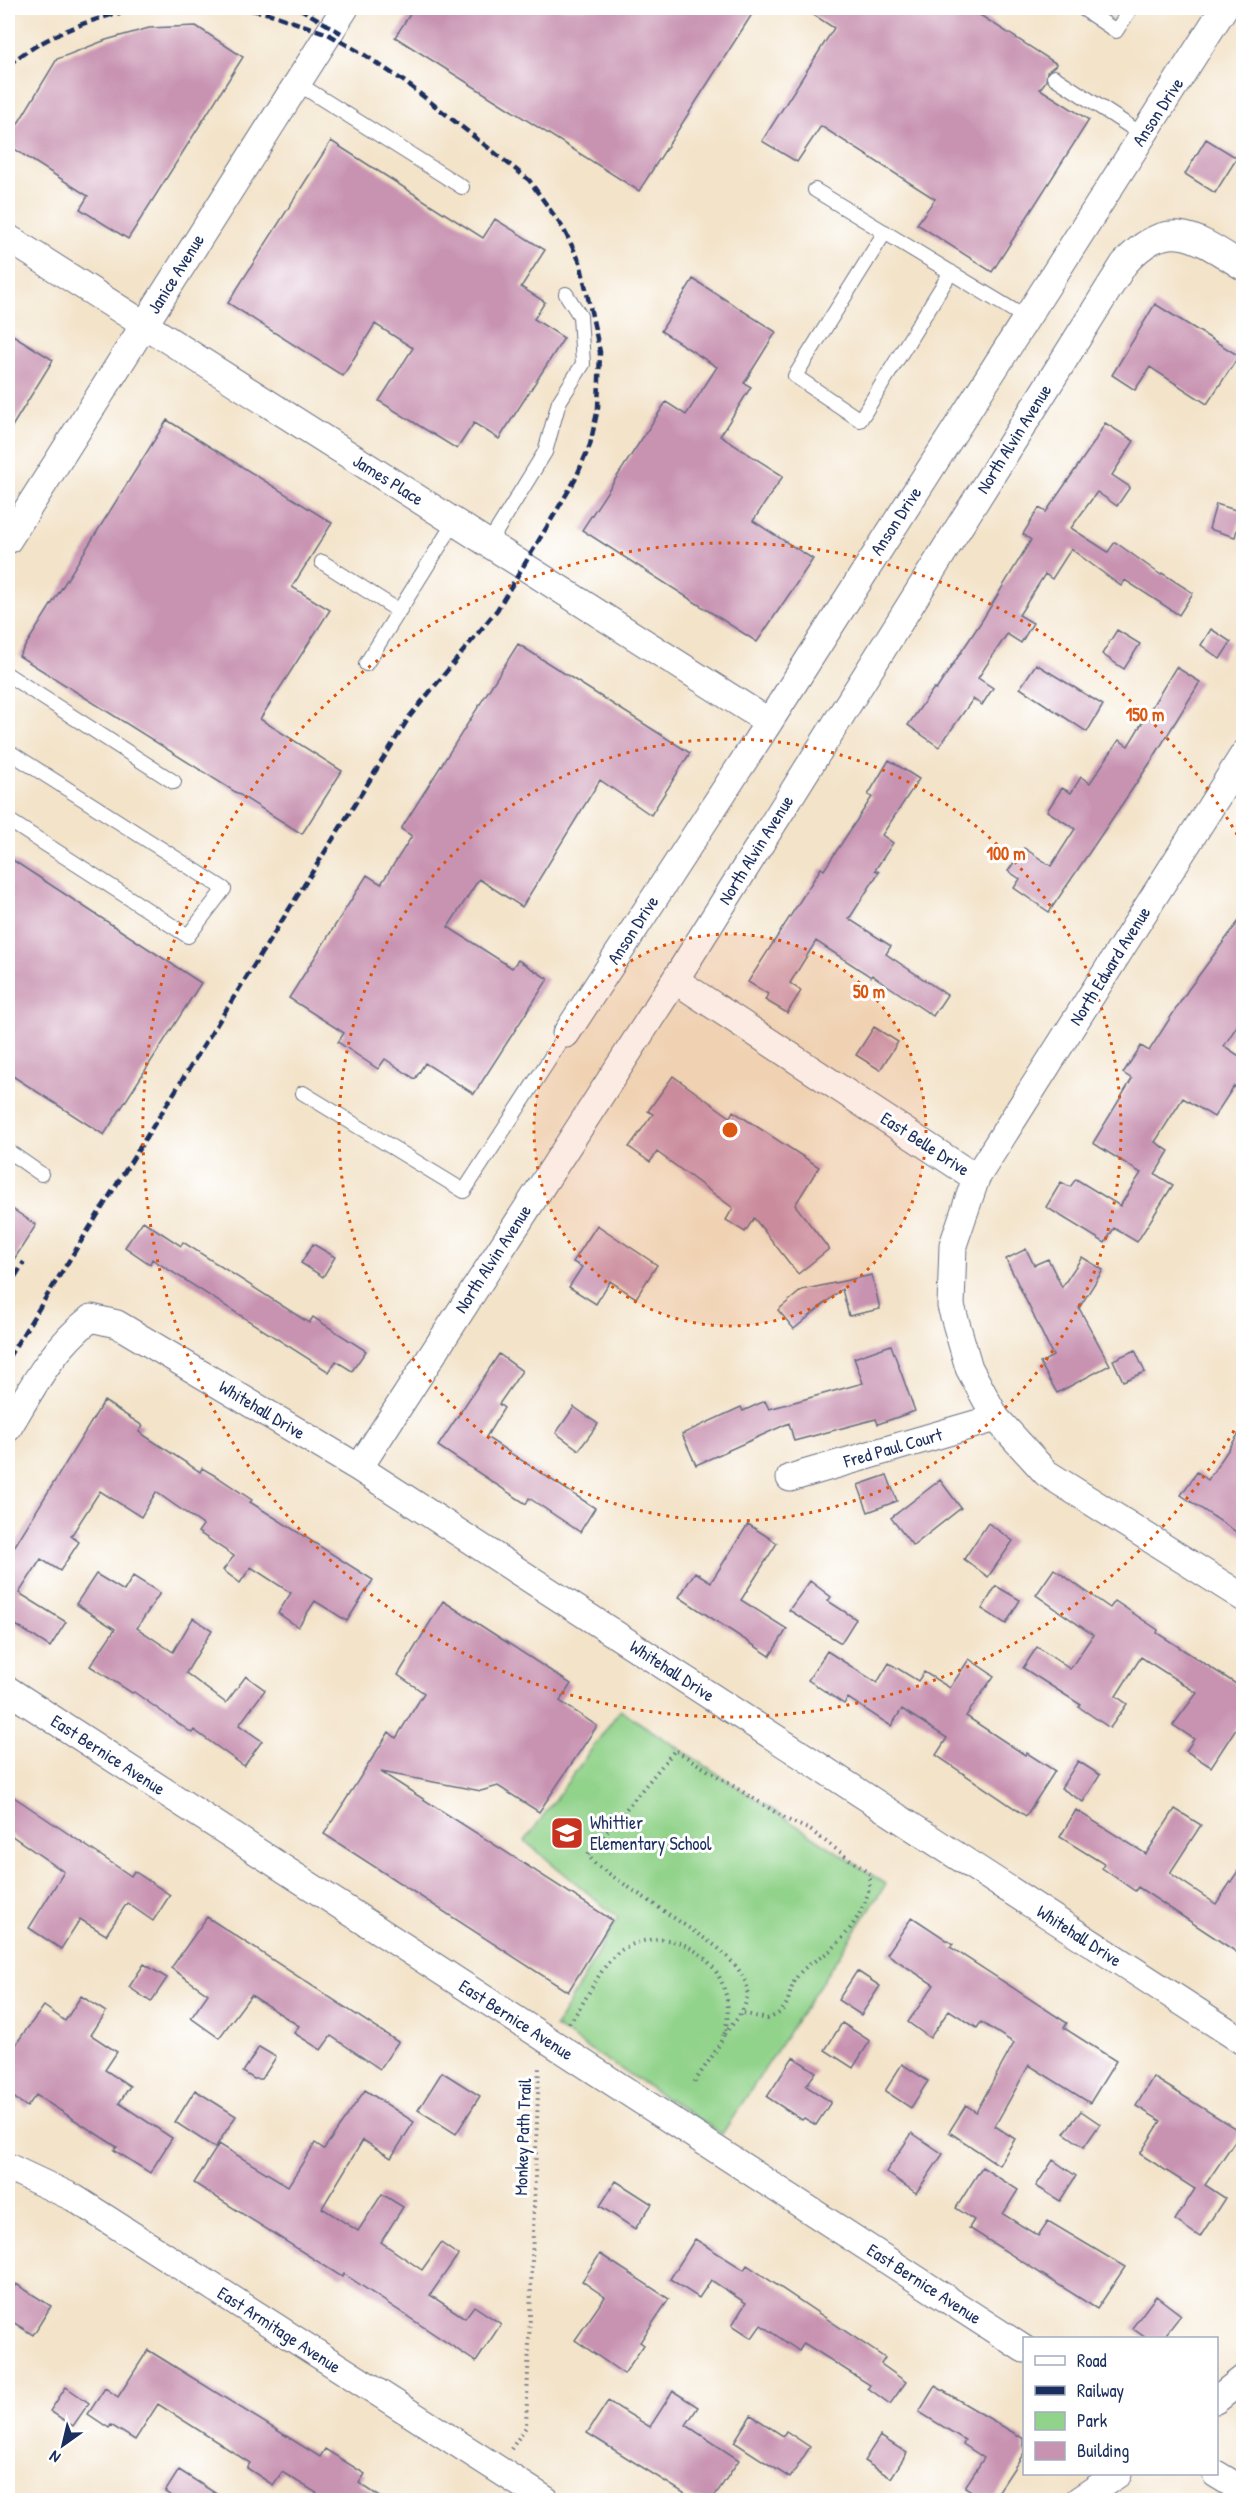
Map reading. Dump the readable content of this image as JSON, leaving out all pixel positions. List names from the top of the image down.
{
  "streets": {
    "street": [
      "Anson Drive",
      "Janice Avenue",
      "North Alvin Avenue",
      "James Place",
      "North Edward Avenue",
      "East Belle Drive",
      "Whitehall Drive",
      "Fred Paul Court",
      "East Bernice Avenue",
      "East Armitage Avenue"
    ],
    "path": ["Monkey Path Trail"]
  },
  "crossings": [
    ["Anson Drive", "James Place"],
    ["Janice Avenue", "James Place"],
    ["North Alvin Avenue", "East Belle Drive"],
    ["North Alvin Avenue", "Whitehall Drive"],
    ["North Edward Avenue", "East Belle Drive"],
    ["East Belle Drive", "Fred Paul Court"],
    ["East Bernice Avenue", "Monkey Path Trail"],
    ["Monkey Path Trail", "East Armitage Avenue"]
  ],
  "places": {
    "school or university": ["Whittier Elementary School"]
  },
  "legend": [
    "Road",
    "Railway",
    "Park",
    "Building"
  ],
  "north": "bottom left",
  "rings": ["150 m", "100 m", "50 m"]
}
